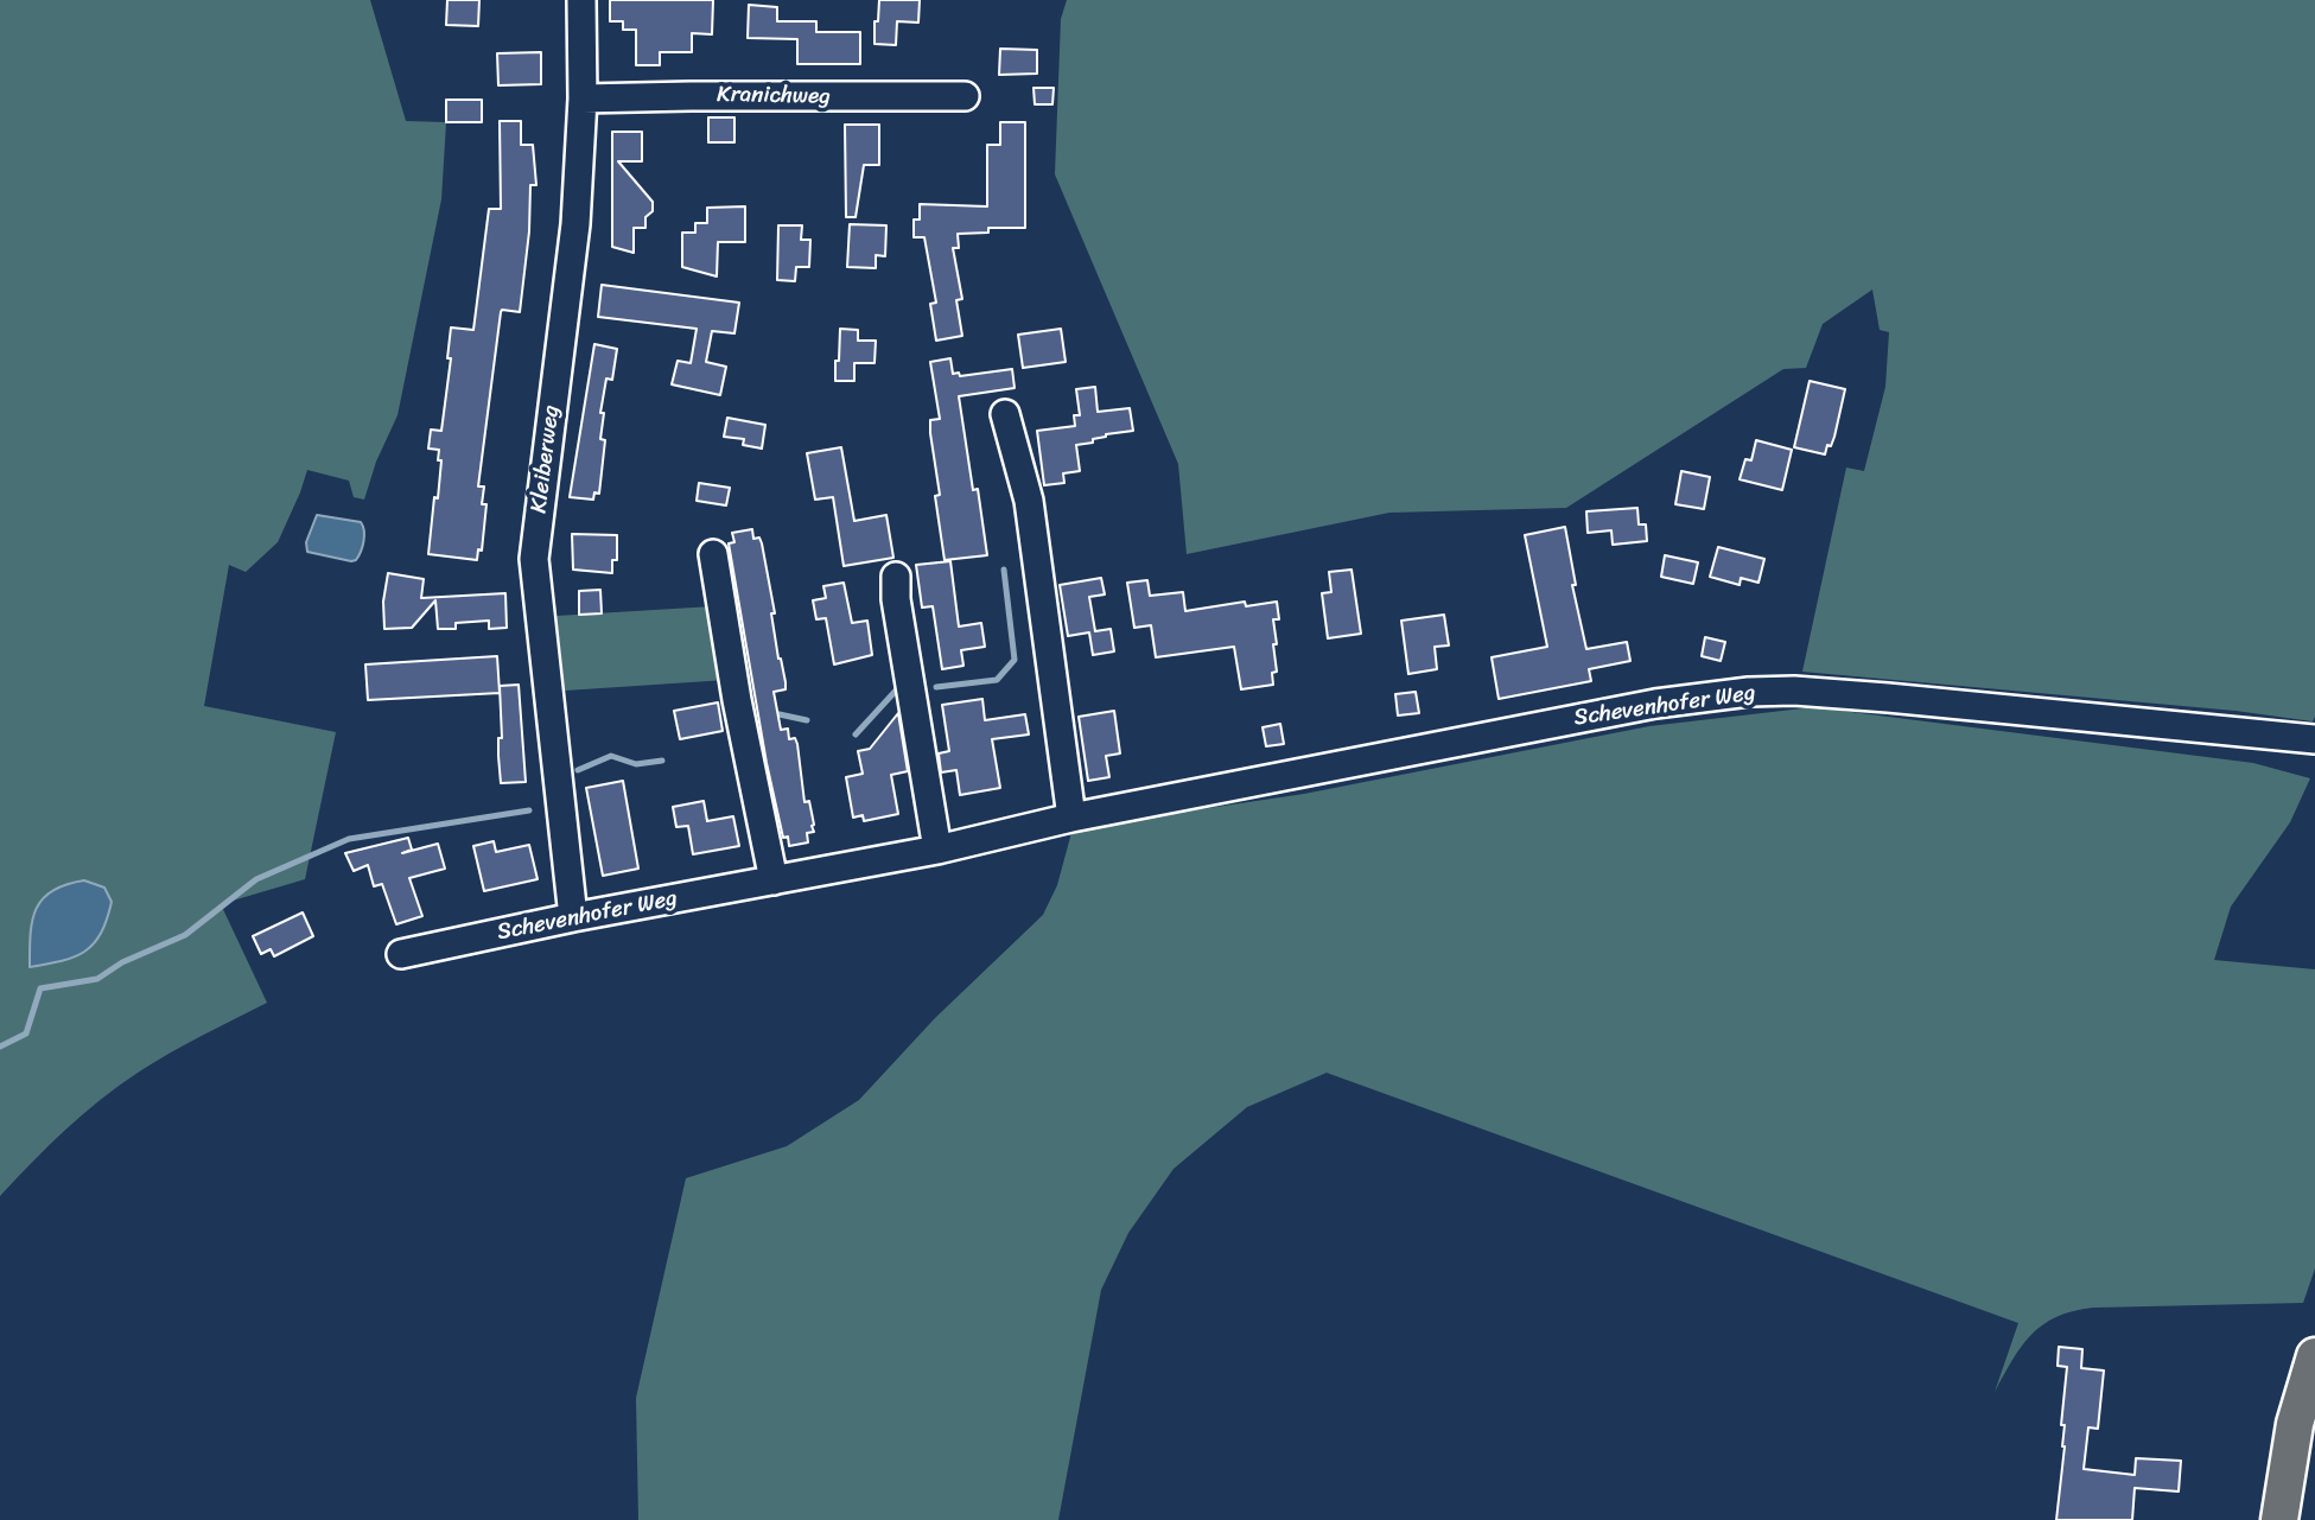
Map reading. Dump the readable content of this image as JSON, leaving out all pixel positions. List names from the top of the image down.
{
  "streets": {
    "street": ["Kranichweg", "Kleiberweg", "Schevenhofer Weg"]
  },
  "crossings": [
    ["Kranichweg", "Kleiberweg"],
    ["Kleiberweg", "Schevenhofer Weg"]
  ]
}
